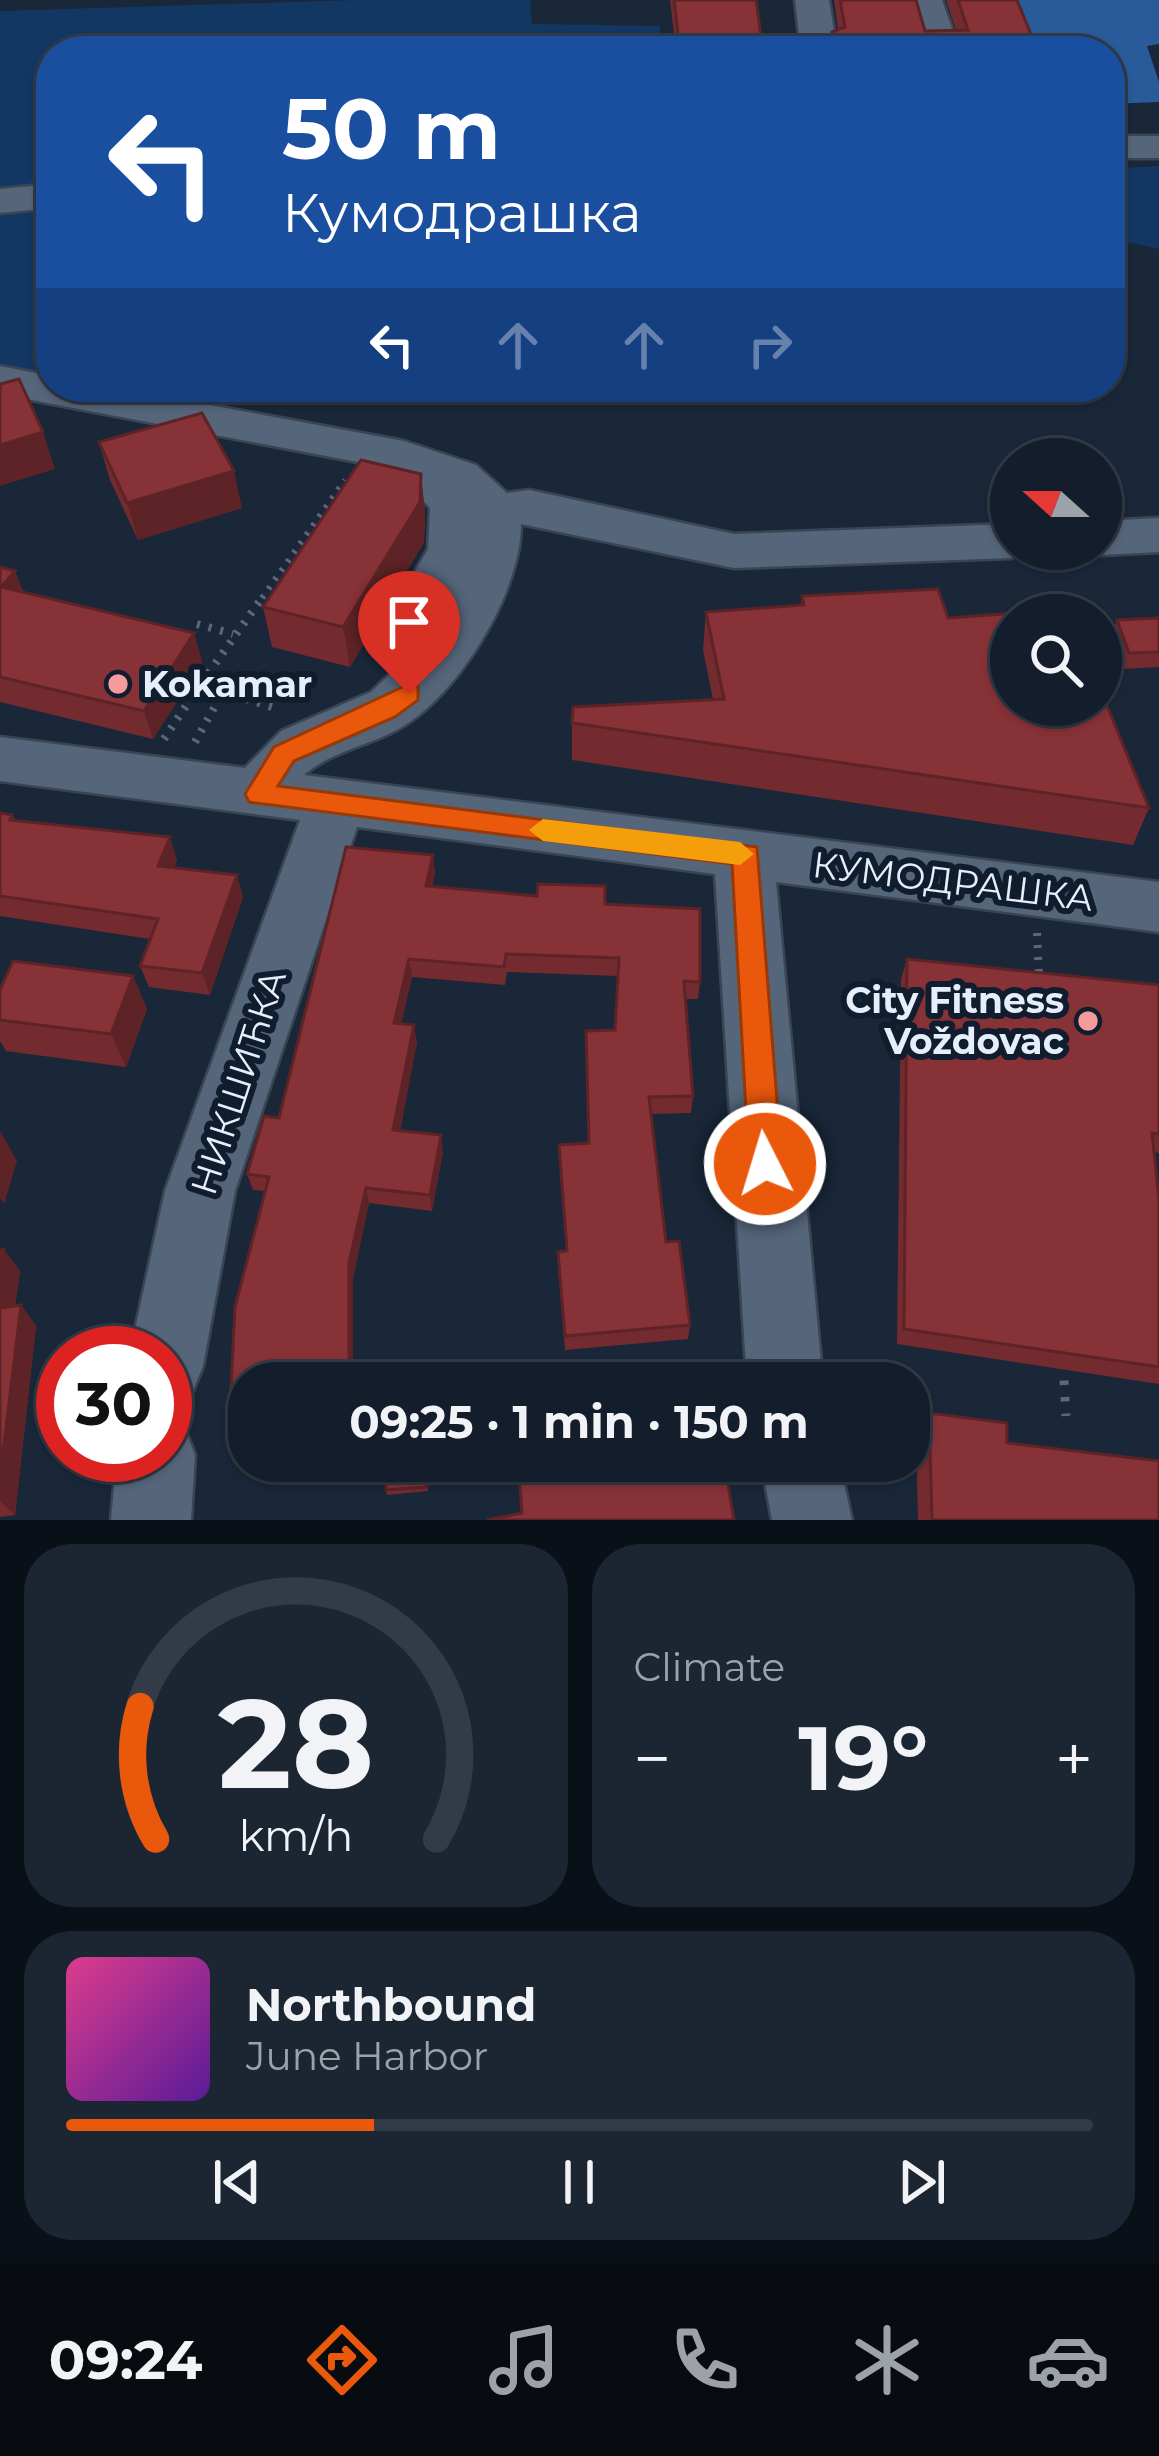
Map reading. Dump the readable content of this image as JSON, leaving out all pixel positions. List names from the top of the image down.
{
  "streets": {
    "street": ["КУМОДРАШКА", "НИКШИЋКА"]
  },
  "crossings": [
    ["КУМОДРАШКА", "НИКШИЋКА"]
  ],
  "places": ["Kokamar", "City Fitness Voždovac"],
  "north": "left",
  "page": {
    "turn": ["50 m", "Кумодрашка"],
    "limit": "30",
    "trip": "09:25 · 1 min · 150 m",
    "tile": "Climate",
    "heat": ["−", "19°", "+"],
    "song": ["Northbound", "June Harbor"],
    "tabs": "09:24",
    "gauge": ["28", "km/h"]
  }
}
